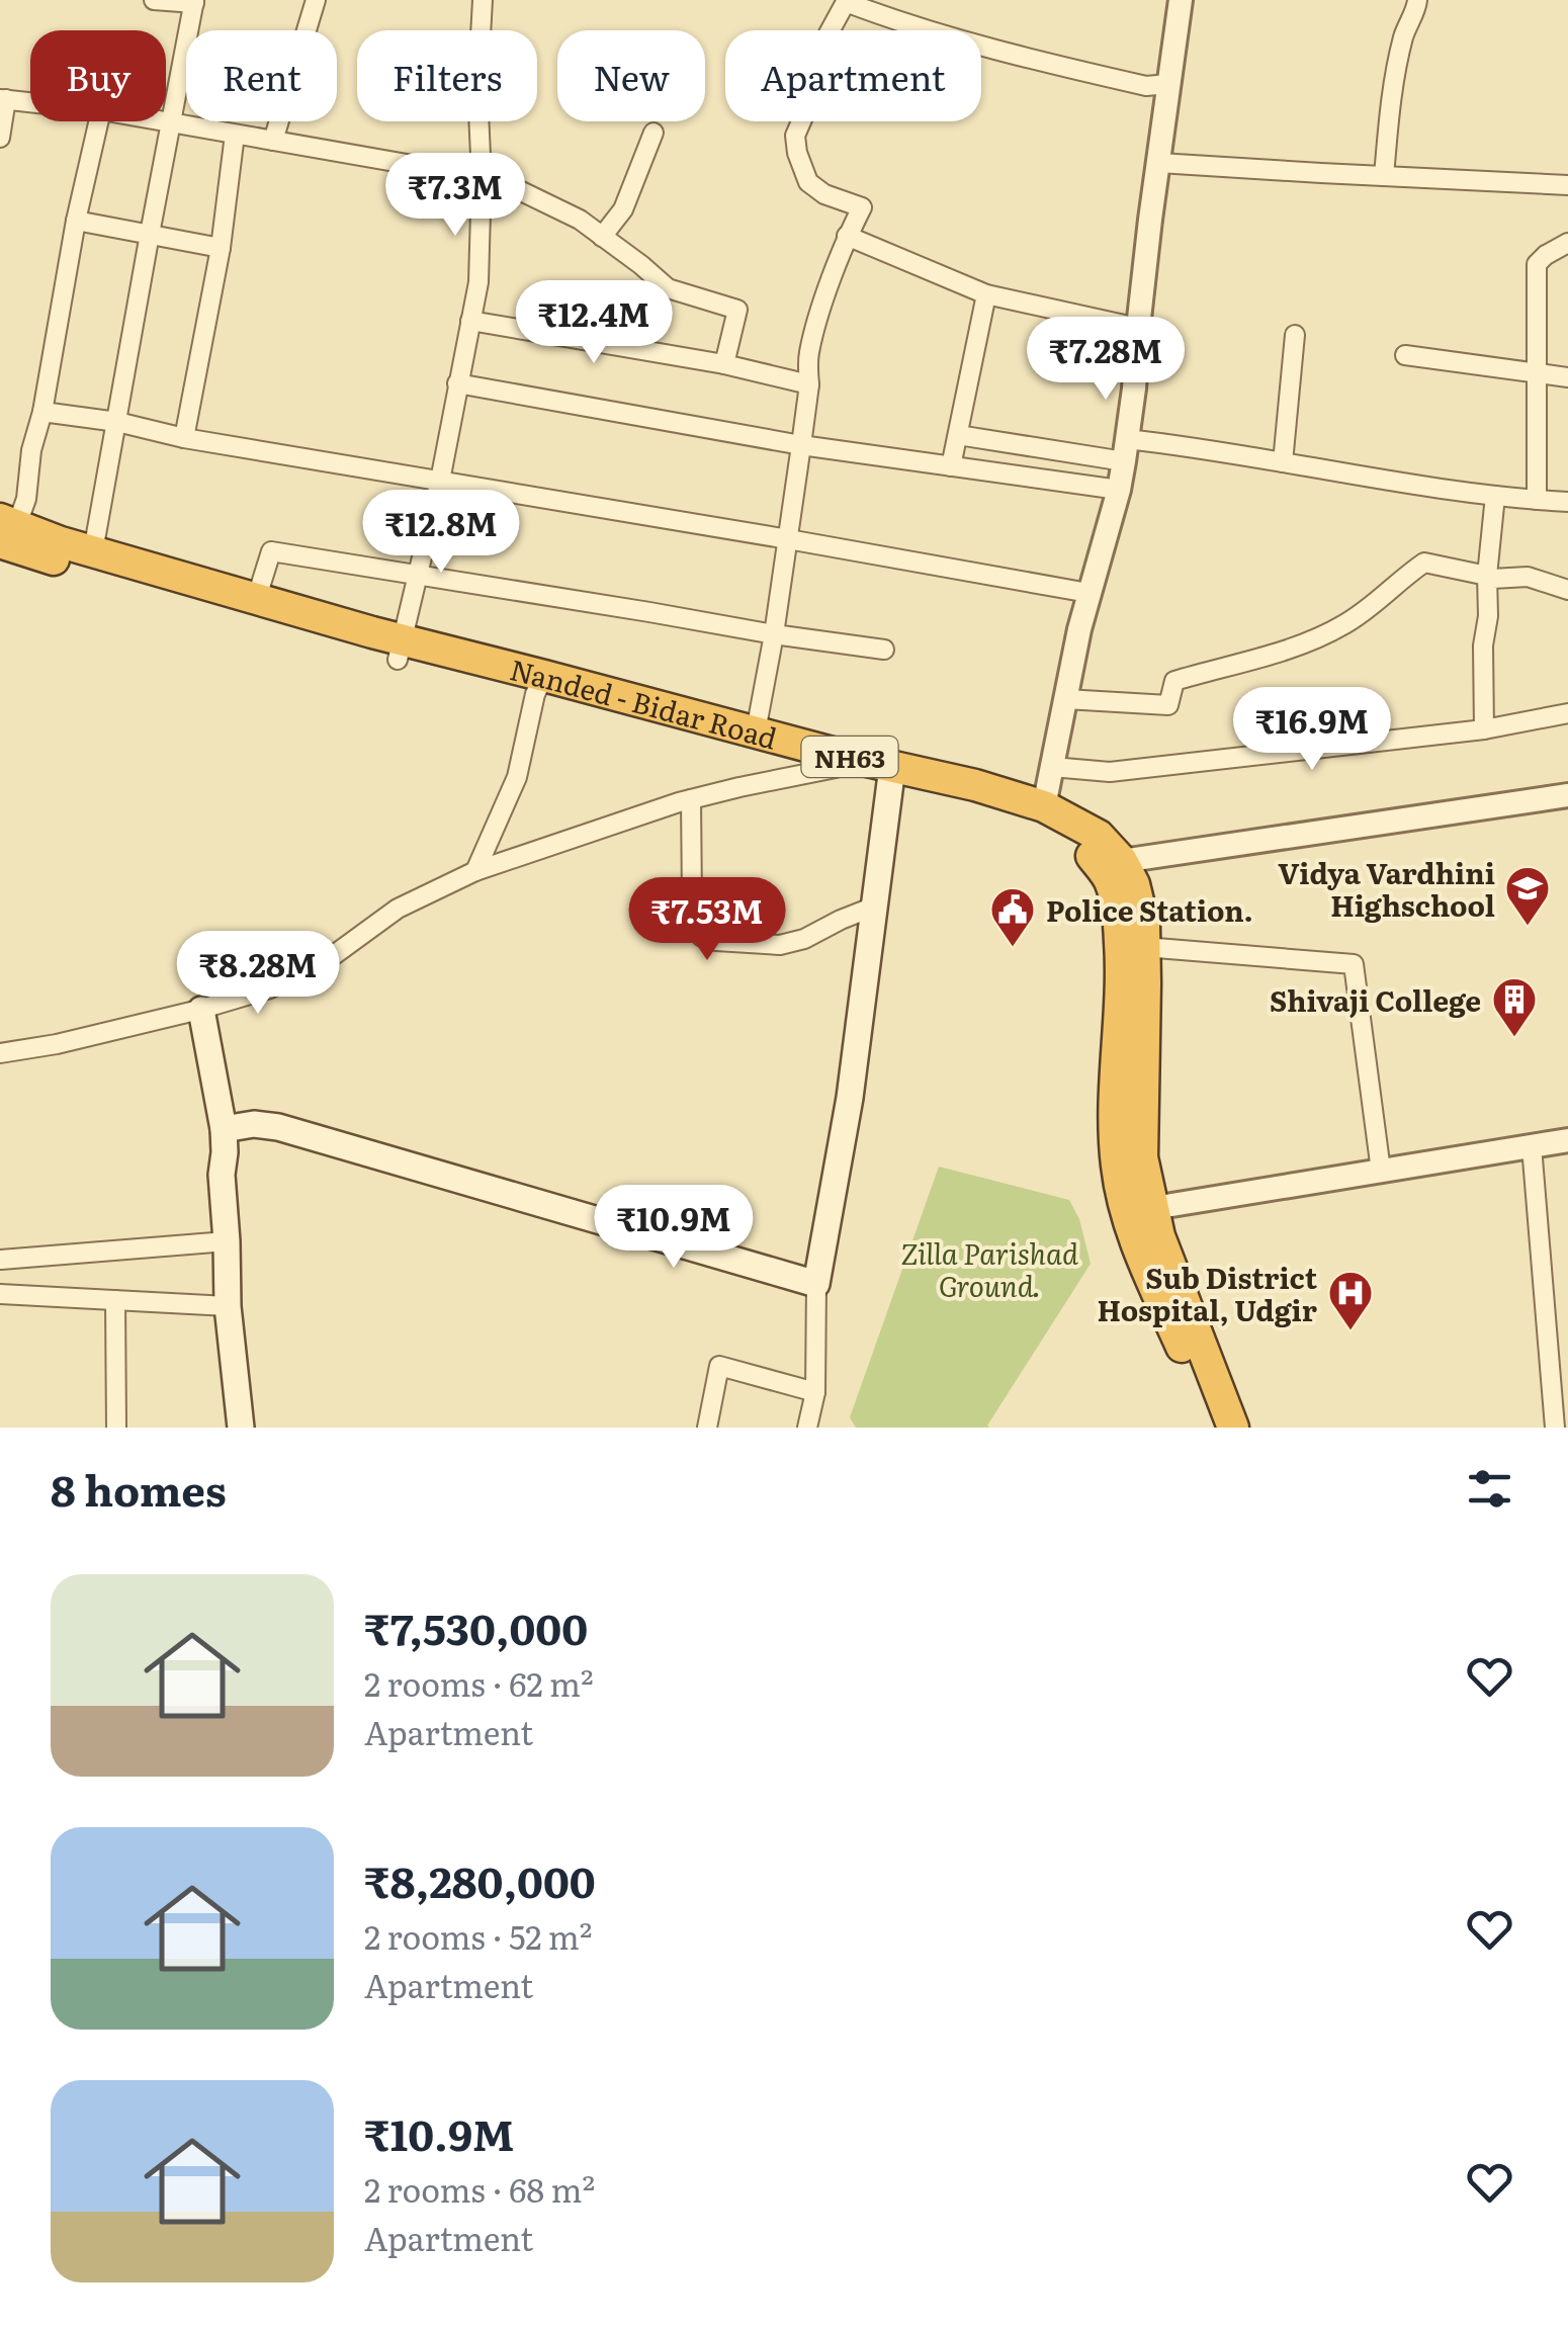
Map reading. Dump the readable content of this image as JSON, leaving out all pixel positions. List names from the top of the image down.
{
  "streets": {
    "highway": ["Nanded - Bidar Road", "NH63"]
  },
  "parks": ["Zilla Parishad Ground."],
  "places": {
    "school or university": ["Vidya Vardhini Highschool"],
    "public building": ["Police Station."],
    "building": ["Shivaji College"],
    "hospital": ["Sub District Hospital, Udgir"]
  },
  "page": {
    "chip": [
      "Buy",
      "Rent",
      "Filters",
      "New",
      "Apartment"
    ],
    "price": [
      "₹7.3M",
      "₹12.4M",
      "₹7.28M",
      "₹12.8M",
      "₹16.9M",
      "₹7.53M",
      "₹8.28M",
      "₹10.9M"
    ],
    "heading": "8 homes",
    "list": [
      {
        "name": "₹7,530,000",
        "note": "2 rooms · 62 m² · Apartment"
      },
      {
        "name": "₹8,280,000",
        "note": "2 rooms · 52 m² · Apartment"
      },
      {
        "name": "₹10.9M",
        "note": "2 rooms · 68 m² · Apartment"
      }
    ]
  }
}
